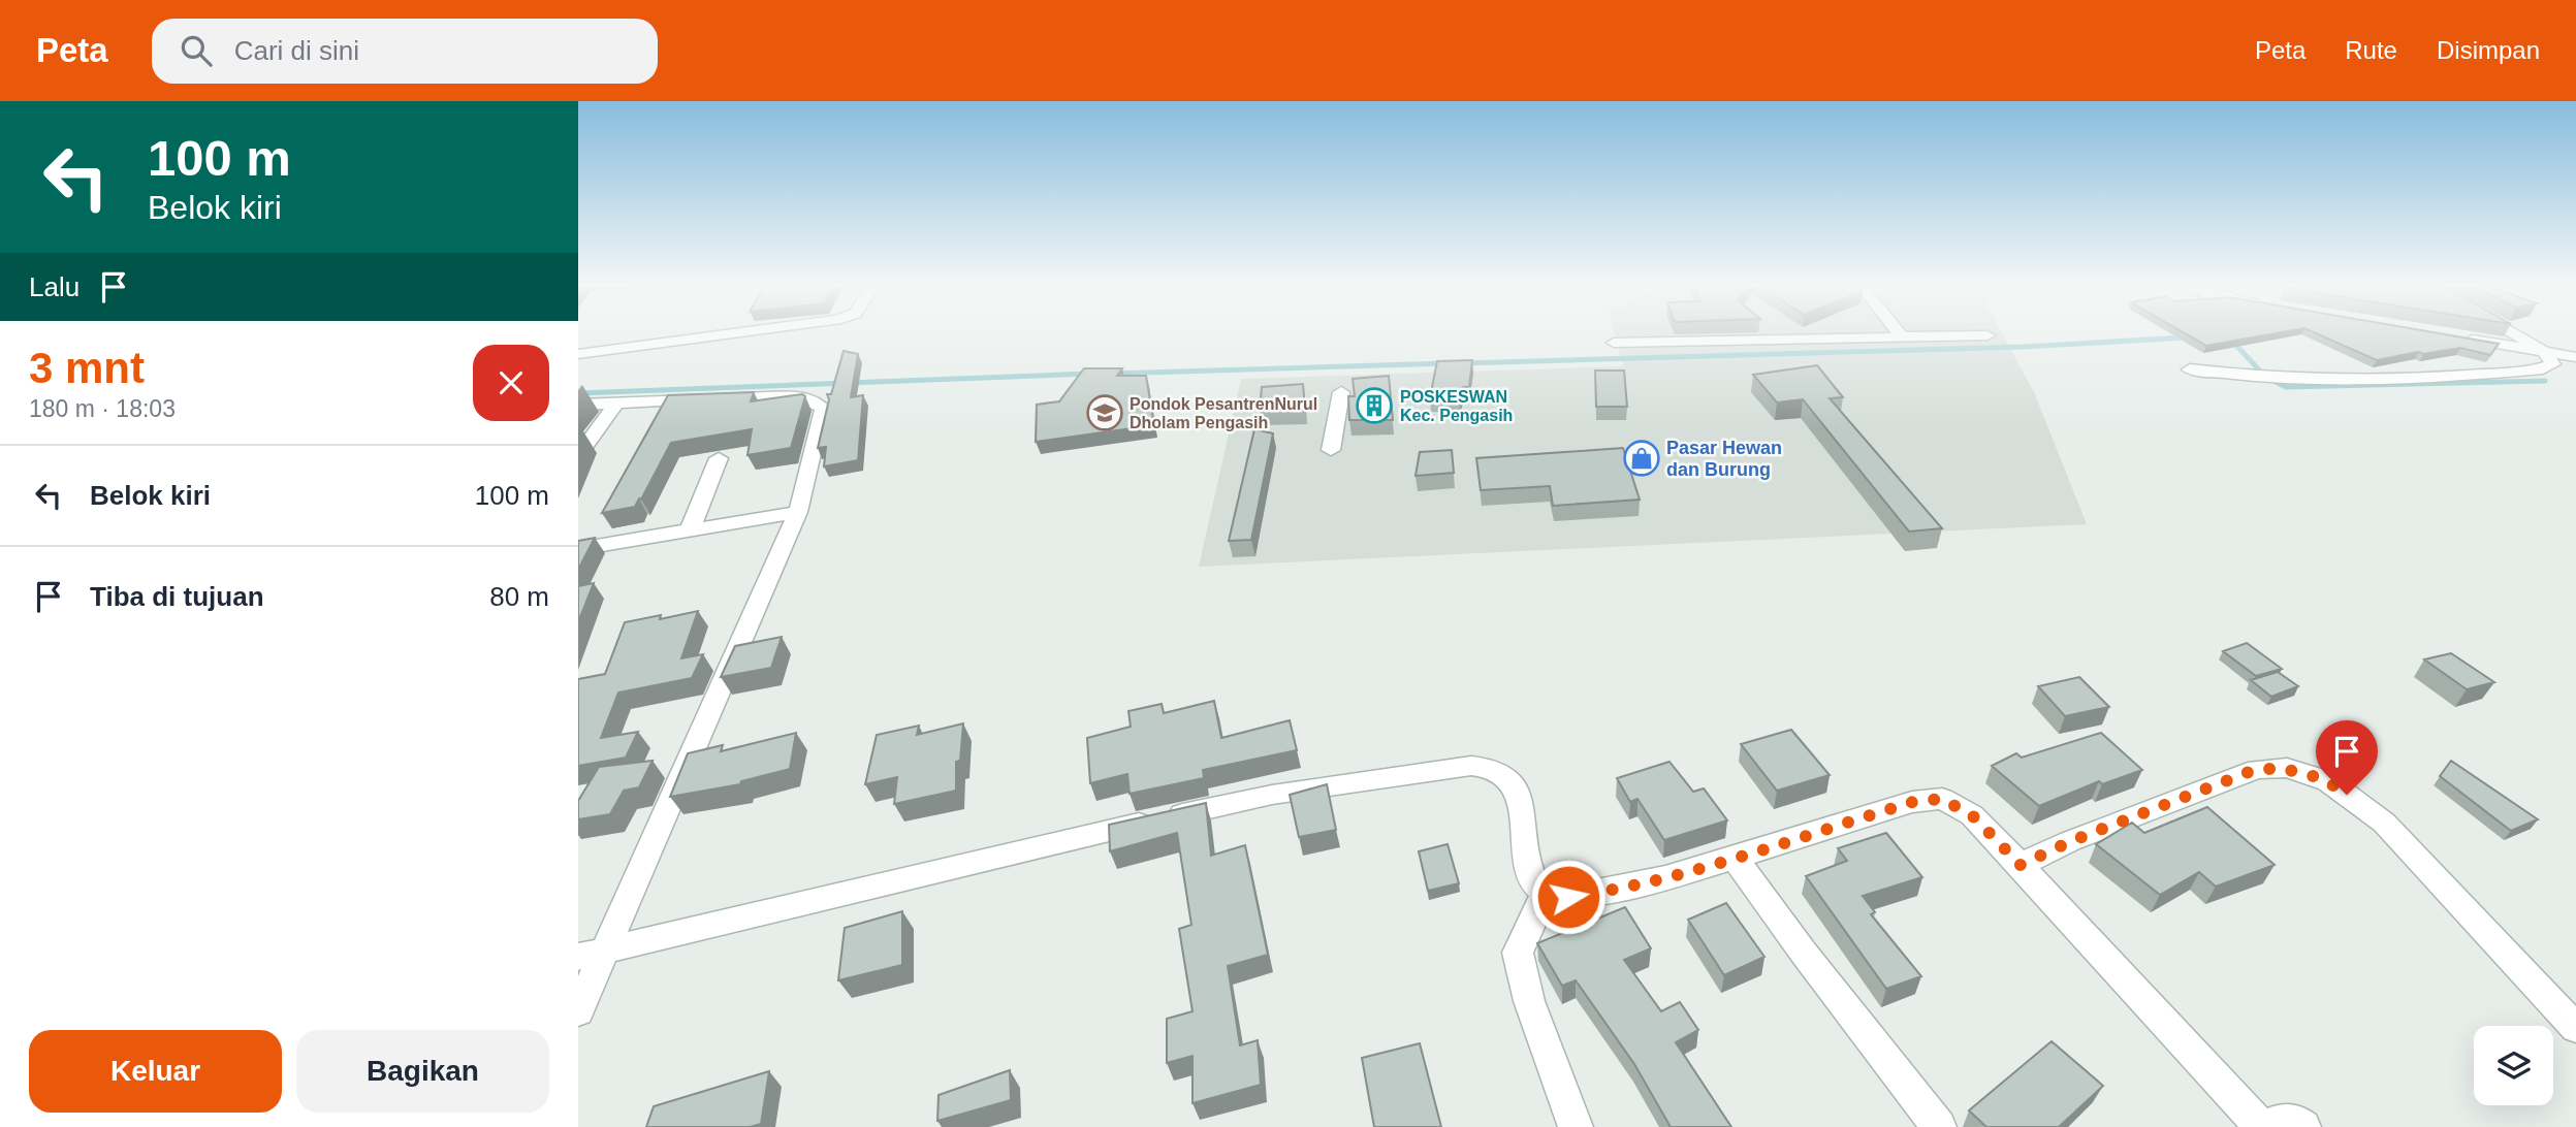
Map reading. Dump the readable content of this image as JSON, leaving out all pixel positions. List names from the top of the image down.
{
  "places": {
    "building": ["POSKESWAN Kec. Pengasih"],
    "school or university": ["Pondok PesantrenNurul Dholam Pengasih"],
    "shop": ["Pasar Hewan dan Burung"]
  },
  "page": {
    "header": "Peta",
    "search": "Cari di sini",
    "nav": ["Peta", "Rute", "Disimpan"],
    "turn": ["100 m", "Belok kiri"],
    "then": "Lalu",
    "heading": ["3 mnt", "180 m · 18:03"],
    "list": [
      {
        "name": "Belok kiri",
        "value": "100 m"
      },
      {
        "name": "Tiba di tujuan",
        "value": "80 m"
      }
    ],
    "buttons": ["Keluar", "Bagikan"]
  }
}
